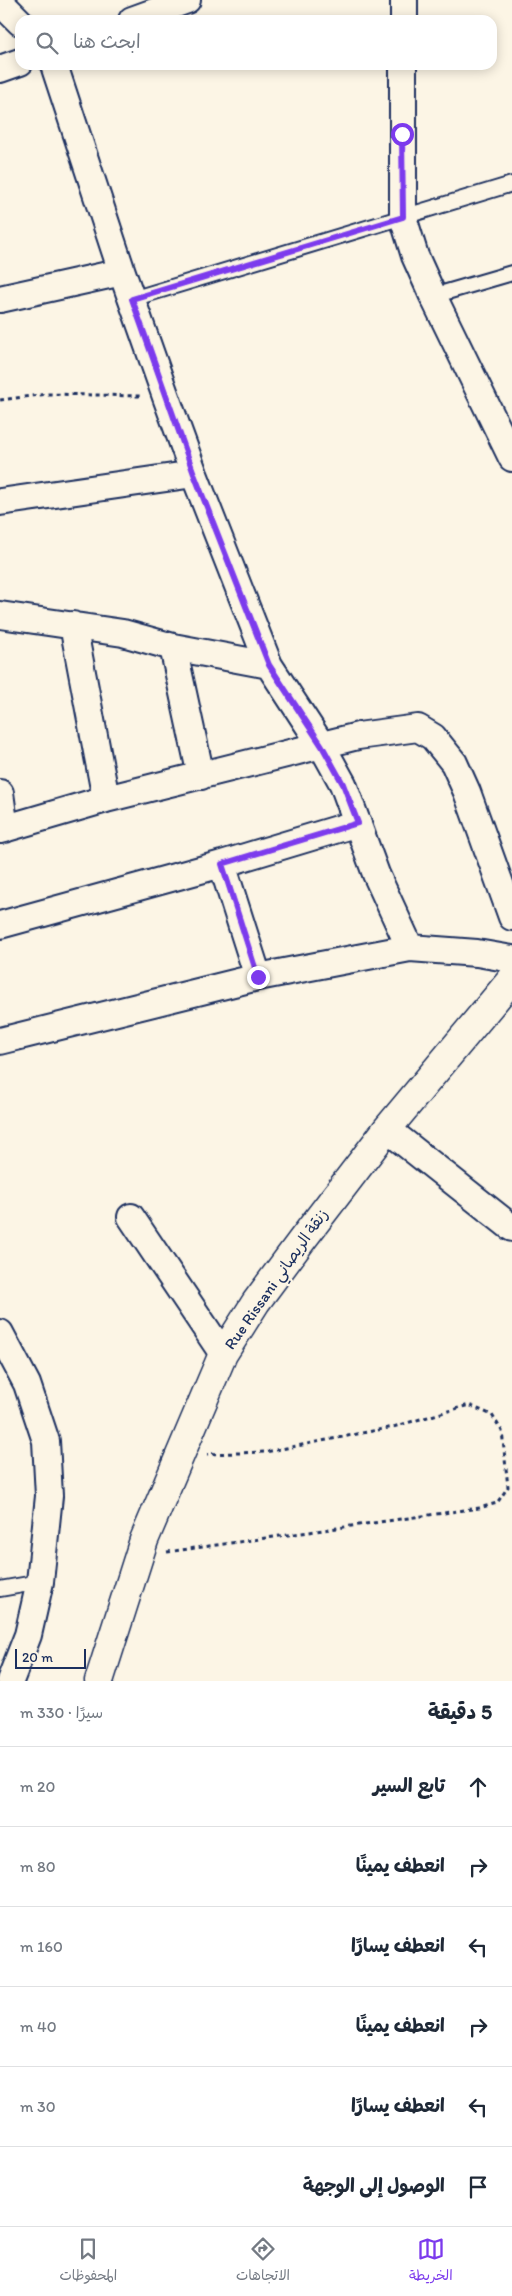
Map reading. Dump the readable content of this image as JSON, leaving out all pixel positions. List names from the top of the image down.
{
  "streets": {
    "main road": ["Rue Rissani زنقة الريصاني"]
  },
  "scale_bar": "20 m",
  "page": {
    "search": "ابحث هنا",
    "scale": "20 m",
    "heading": ["5 دقيقة", "سيرًا · 330 m"],
    "list": [
      ["تابع السير", "20 m"],
      ["انعطف يمينًا", "80 m"],
      ["انعطف يسارًا", "160 m"],
      ["انعطف يمينًا", "40 m"],
      ["انعطف يسارًا", "30 m"],
      "الوصول إلى الوجهة"
    ],
    "nav": ["الخريطة", "الاتجاهات", "المحفوظات"]
  }
}
